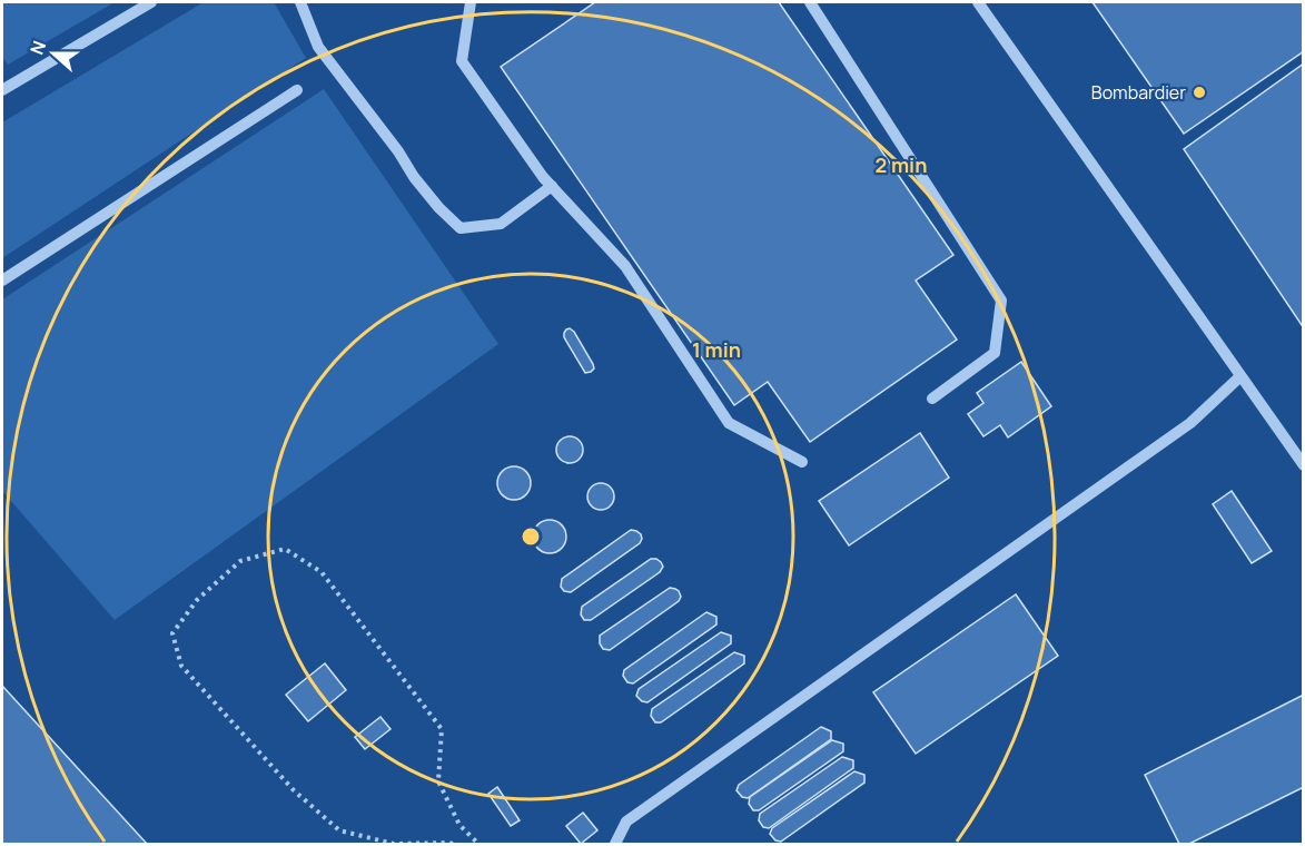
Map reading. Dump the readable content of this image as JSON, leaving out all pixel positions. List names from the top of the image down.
{
  "places": ["Bombardier"],
  "north": "left",
  "rings": ["2 min", "1 min"]
}
